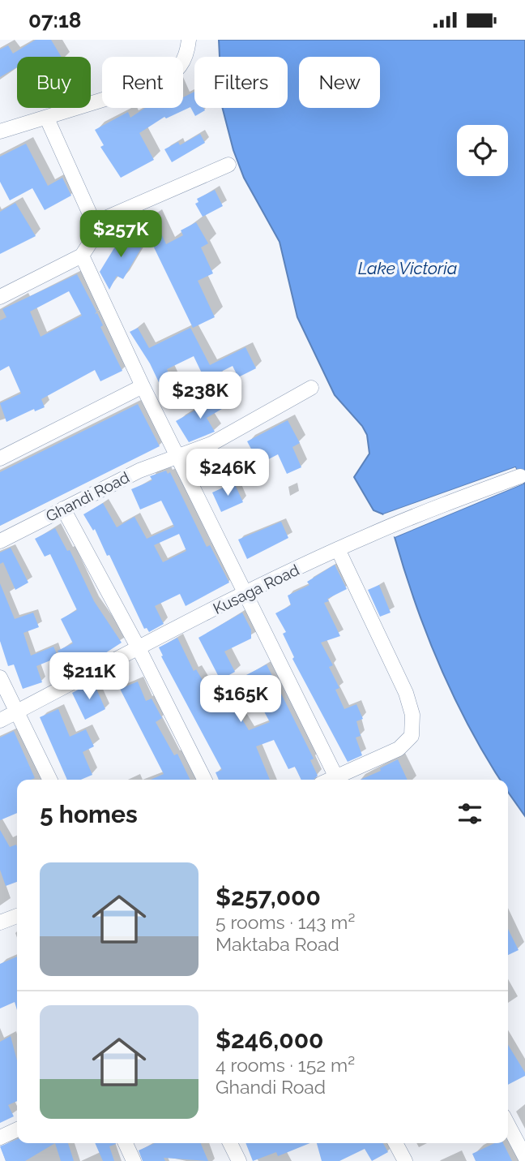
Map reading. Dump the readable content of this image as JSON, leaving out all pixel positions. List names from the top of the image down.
{
  "streets": {
    "street": ["Ghandi Road", "Kusaga Road"]
  },
  "water": ["Lake Victoria"],
  "page": {
    "status": "07:18",
    "chip": [
      "Buy",
      "Rent",
      "Filters",
      "New"
    ],
    "price": [
      "$257K",
      "$238K",
      "$246K",
      "$211K",
      "$165K"
    ],
    "heading": "5 homes",
    "list": [
      {
        "name": "$257,000",
        "note": "5 rooms · 143 m² · Maktaba Road"
      },
      {
        "name": "$246,000",
        "note": "4 rooms · 152 m² · Ghandi Road"
      }
    ]
  }
}
